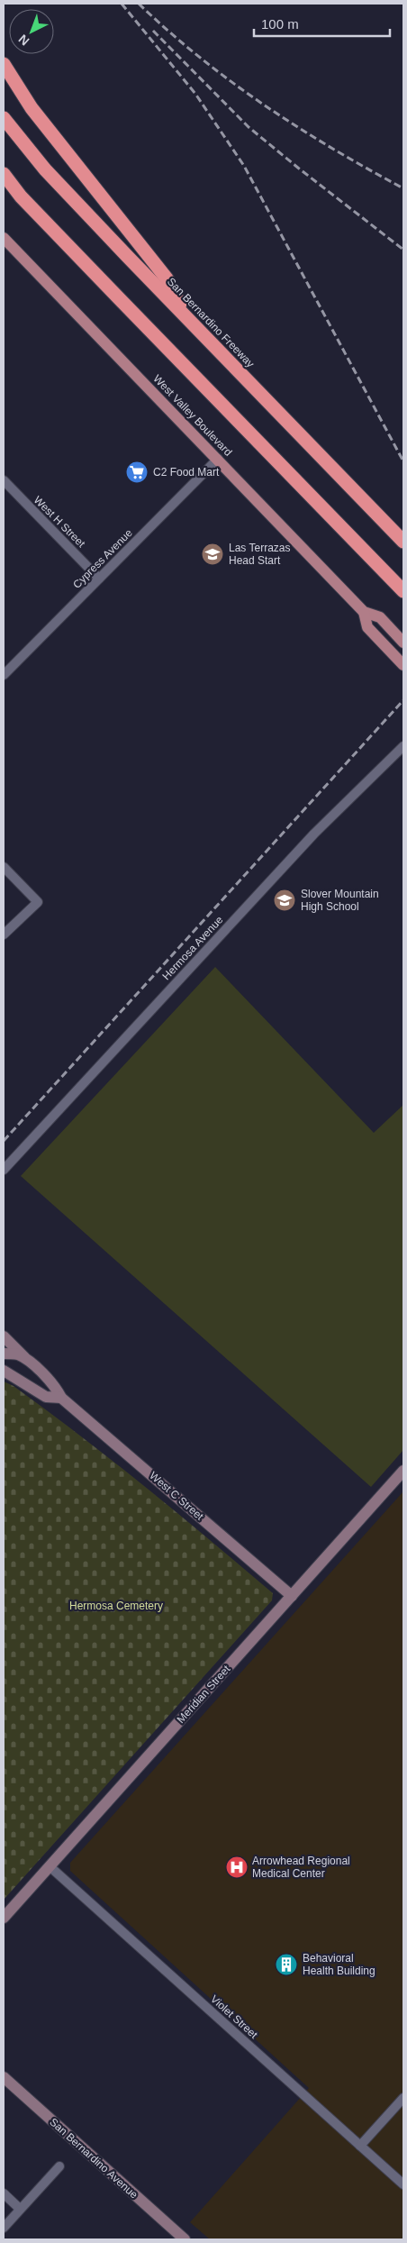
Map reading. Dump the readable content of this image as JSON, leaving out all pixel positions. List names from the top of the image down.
{
  "streets": {
    "highway": ["San Bernardino Freeway"],
    "main road": ["West Valley Boulevard"],
    "street": [
      "West H Street",
      "Cypress Avenue",
      "Hermosa Avenue",
      "West C Street",
      "Meridian Street",
      "Violet Street",
      "San Bernardino Avenue"
    ]
  },
  "crossings": [
    ["West Valley Boulevard", "Cypress Avenue"],
    ["West H Street", "Cypress Avenue"],
    ["West C Street", "Meridian Street"],
    ["Meridian Street", "Violet Street"]
  ],
  "parks": ["Hermosa Cemetery"],
  "places": {
    "supermarket": ["C2 Food Mart"],
    "school or university": ["Las Terrazas Head Start", "Slover Mountain High School"],
    "hospital": ["Arrowhead Regional Medical Center"],
    "building": ["Behavioral Health Building"]
  },
  "scale_bar": "100 m",
  "north": "bottom left"
}
